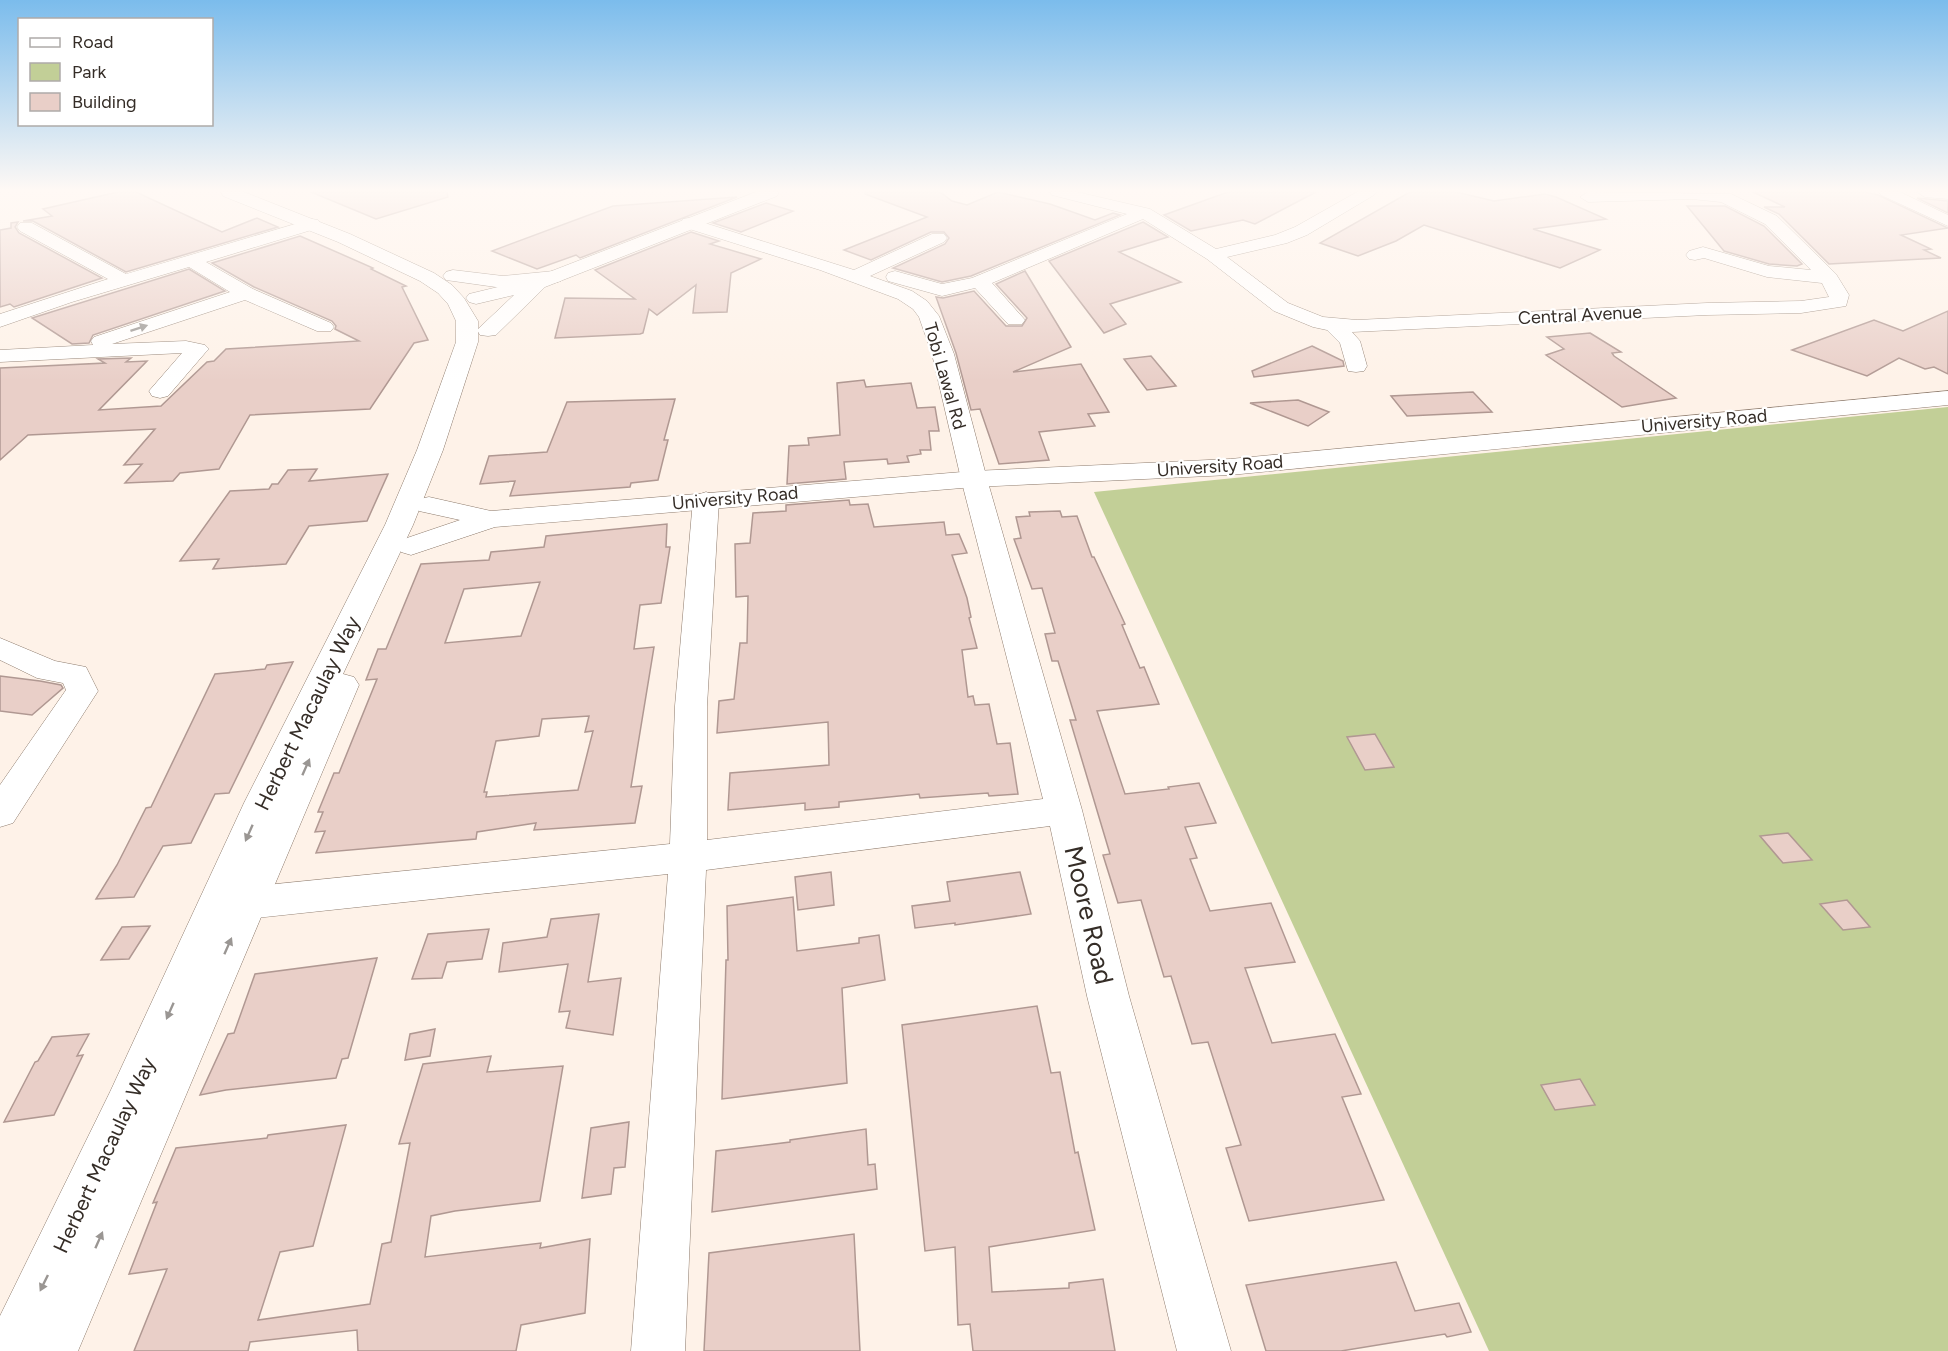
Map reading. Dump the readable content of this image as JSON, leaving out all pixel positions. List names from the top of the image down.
{
  "streets": {
    "main road": ["University Road", "Herbert Macaulay Way"],
    "street": ["Central Avenue", "Tobi Lawal Rd", "Moore Road"]
  },
  "crossings": [
    ["Tobi Lawal Rd", "University Road"],
    ["Tobi Lawal Rd", "Moore Road"],
    ["University Road", "Moore Road"]
  ],
  "legend": ["Road", "Park", "Building"]
}
